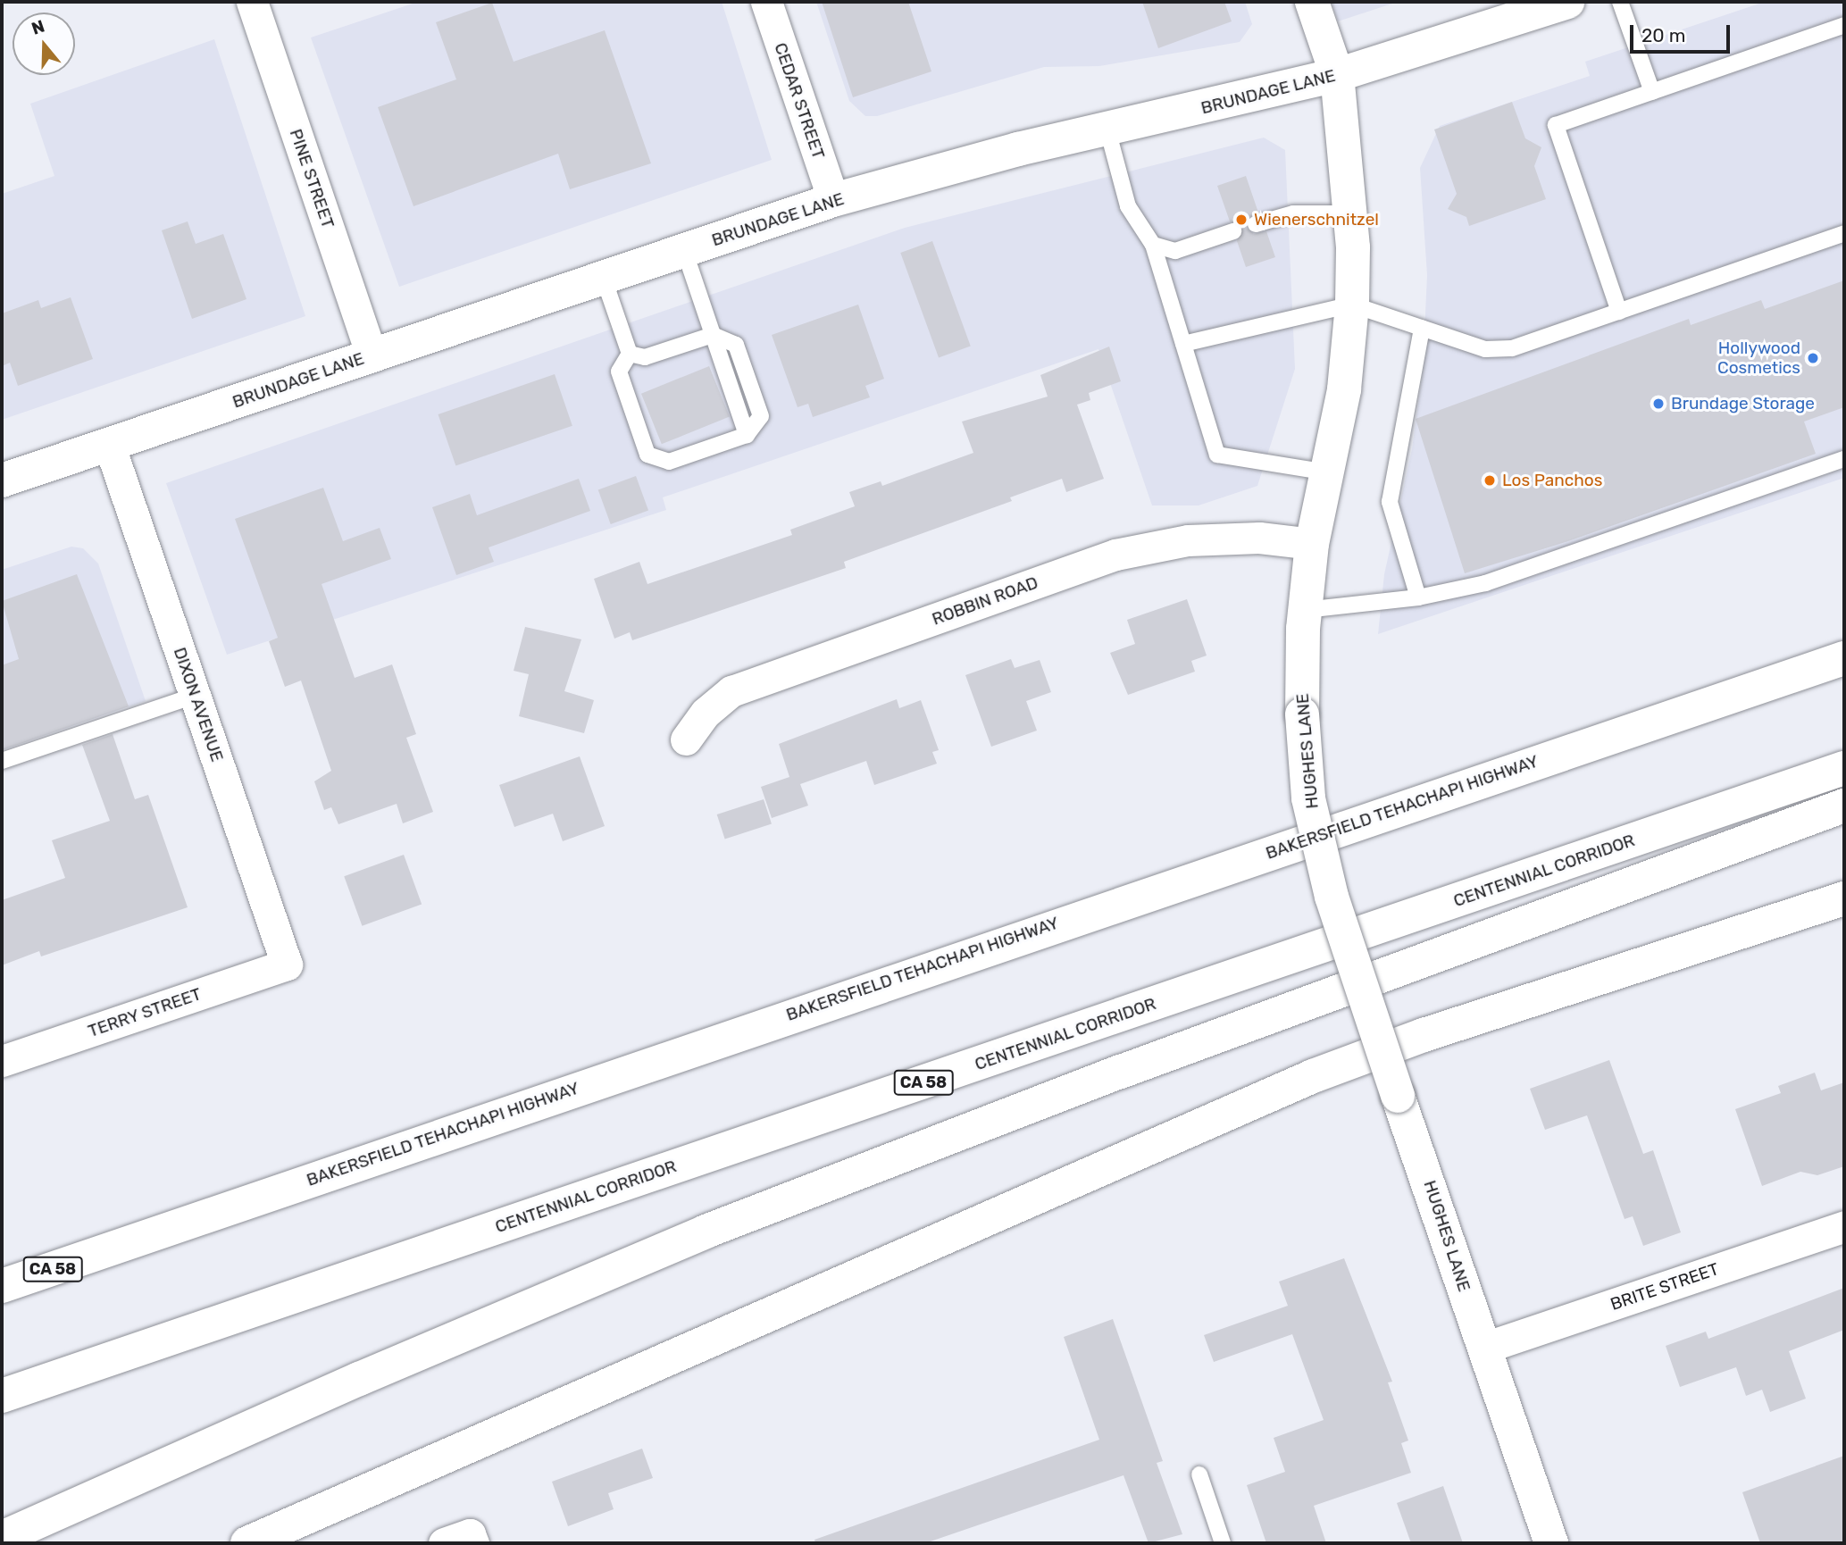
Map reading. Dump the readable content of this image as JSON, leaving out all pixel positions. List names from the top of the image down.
{
  "streets": {
    "main road": [
      "BRUNDAGE LANE",
      "HUGHES LANE",
      "BAKERSFIELD TEHACHAPI HIGHWAY",
      "CENTENNIAL CORRIDOR",
      "CA 58"
    ],
    "street": [
      "CEDAR STREET",
      "PINE STREET",
      "ROBBIN ROAD",
      "DIXON AVENUE",
      "TERRY STREET",
      "BRITE STREET"
    ]
  },
  "crossings": [
    ["BRUNDAGE LANE", "CEDAR STREET"],
    ["BRUNDAGE LANE", "PINE STREET"],
    ["BRUNDAGE LANE", "DIXON AVENUE"],
    ["BRUNDAGE LANE", "HUGHES LANE"],
    ["ROBBIN ROAD", "HUGHES LANE"],
    ["DIXON AVENUE", "TERRY STREET"],
    ["HUGHES LANE", "BRITE STREET"]
  ],
  "places": [
    "Wienerschnitzel",
    "Hollywood Cosmetics",
    "Brundage Storage",
    "Los Panchos"
  ],
  "scale_bar": "20 m",
  "north": "top"
}
